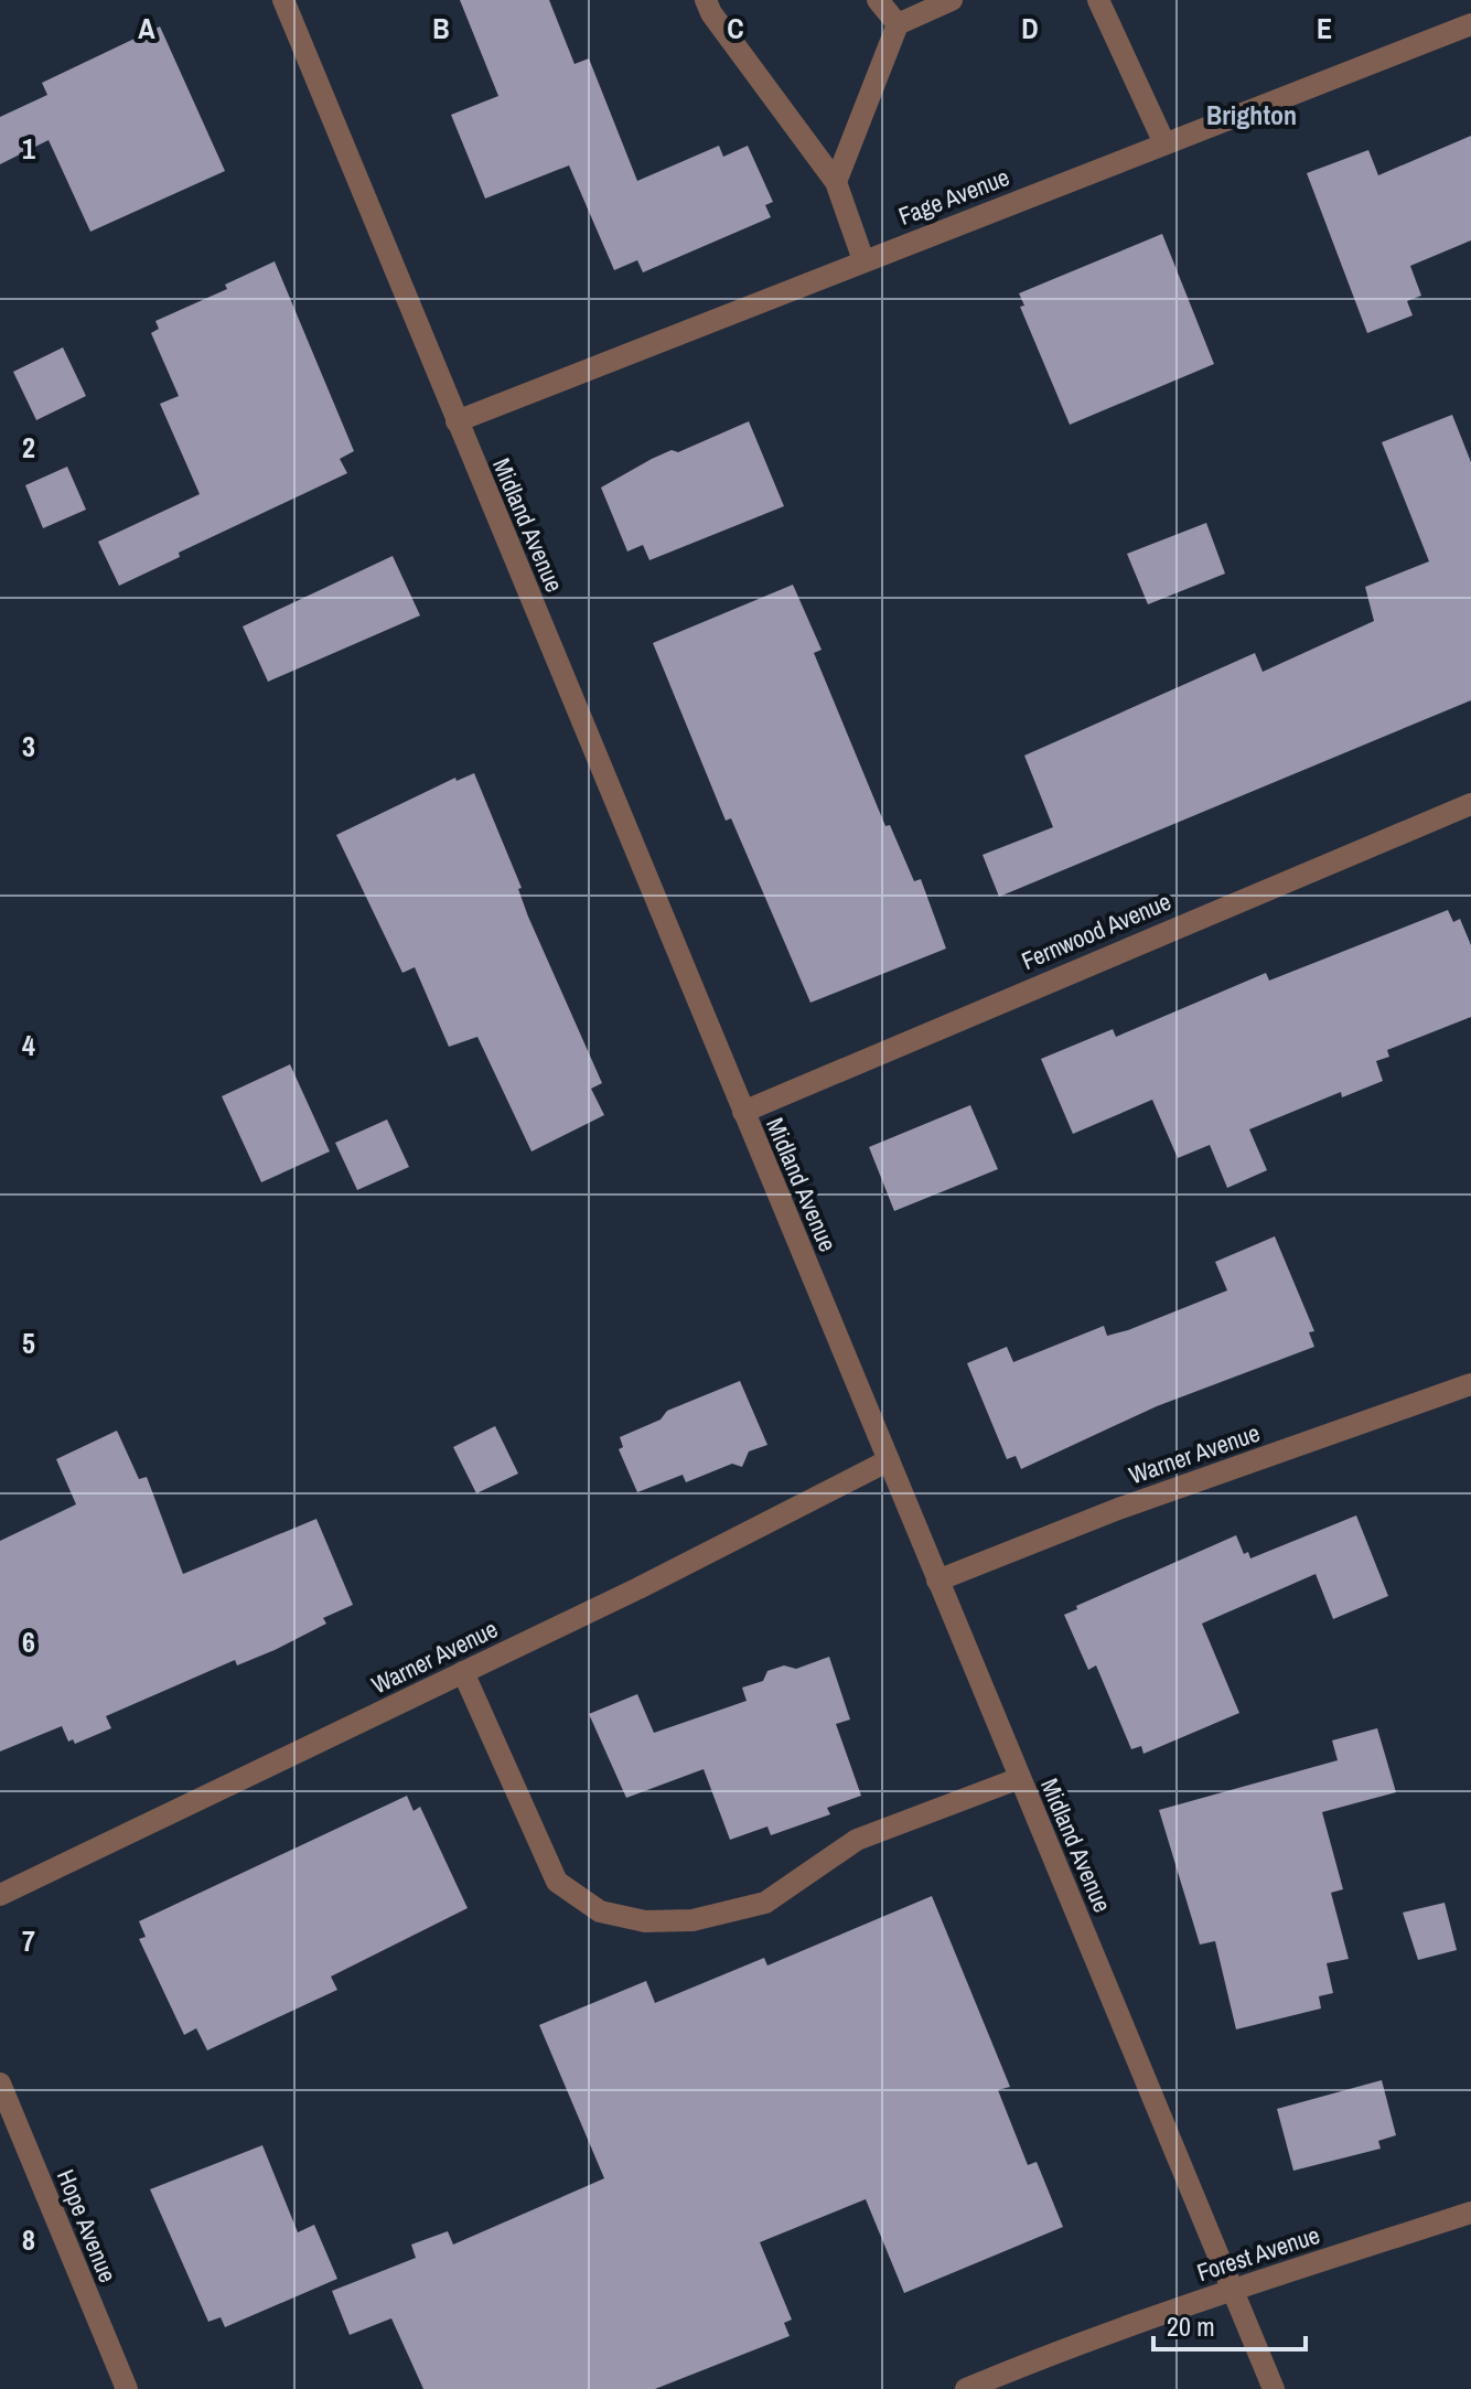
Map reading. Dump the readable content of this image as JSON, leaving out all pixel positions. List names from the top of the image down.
{
  "streets": {
    "street": [
      "Fage Avenue",
      "Midland Avenue",
      "Fernwood Avenue",
      "Warner Avenue",
      "Hope Avenue",
      "Forest Avenue"
    ]
  },
  "crossings": [
    ["Fage Avenue", "Midland Avenue"],
    ["Midland Avenue", "Fernwood Avenue"],
    ["Midland Avenue", "Warner Avenue"],
    ["Midland Avenue", "Forest Avenue"]
  ],
  "districts": ["Brighton"],
  "scale_bar": "20 m",
  "grid": {
    "columns": [
      "A",
      "B",
      "C",
      "D",
      "E"
    ],
    "rows": [
      "1",
      "2",
      "3",
      "4",
      "5",
      "6",
      "7",
      "8"
    ]
  }
}
